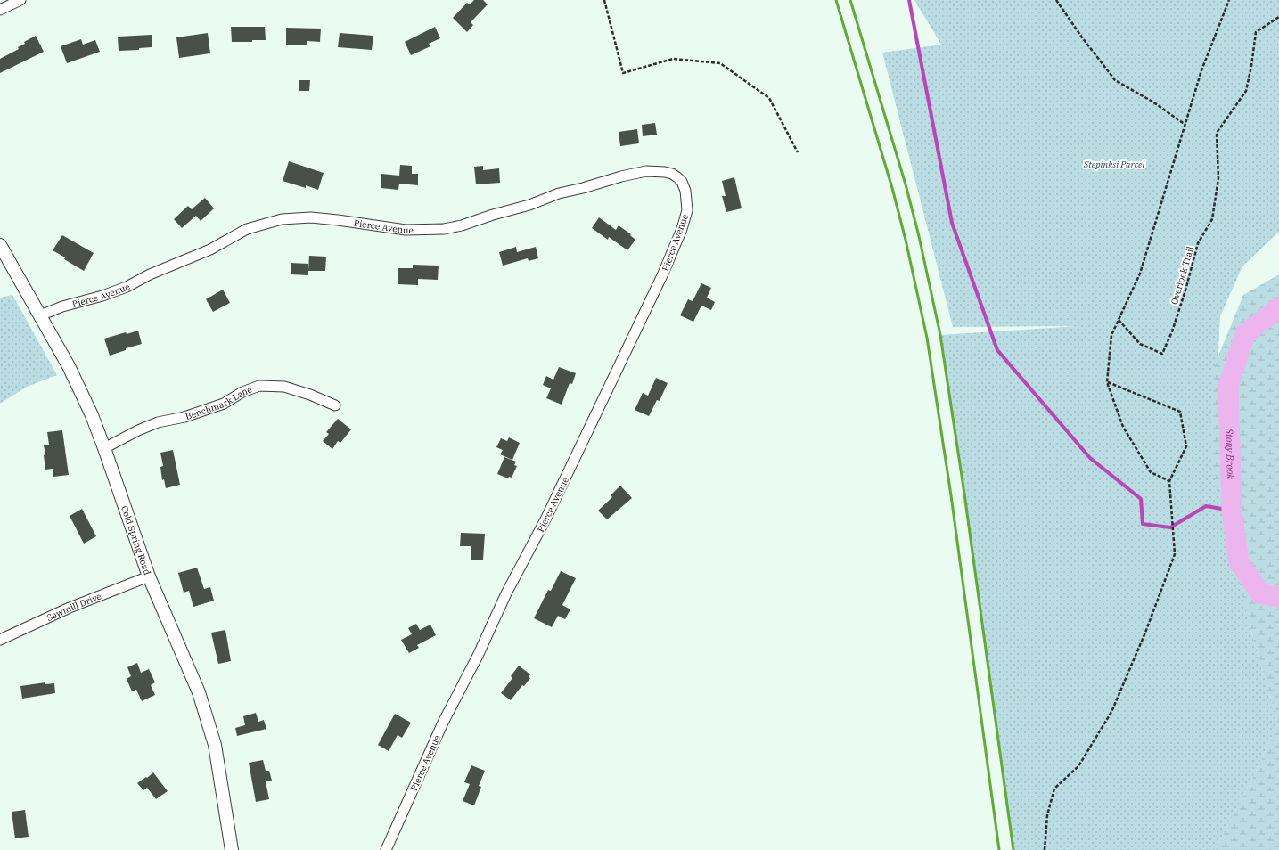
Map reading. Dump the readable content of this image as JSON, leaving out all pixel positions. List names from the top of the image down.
{
  "streets": {
    "street": [
      "Pierce Avenue",
      "Benchmark Lane",
      "Cold Spring Road",
      "Sawmill Drive"
    ],
    "path": ["Overlook Trail"]
  },
  "crossings": [
    ["Pierce Avenue", "Cold Spring Road"],
    ["Benchmark Lane", "Cold Spring Road"],
    ["Cold Spring Road", "Sawmill Drive"]
  ],
  "water": ["Stony Brook"],
  "parks": ["Stepinksi Parcel"]
}
